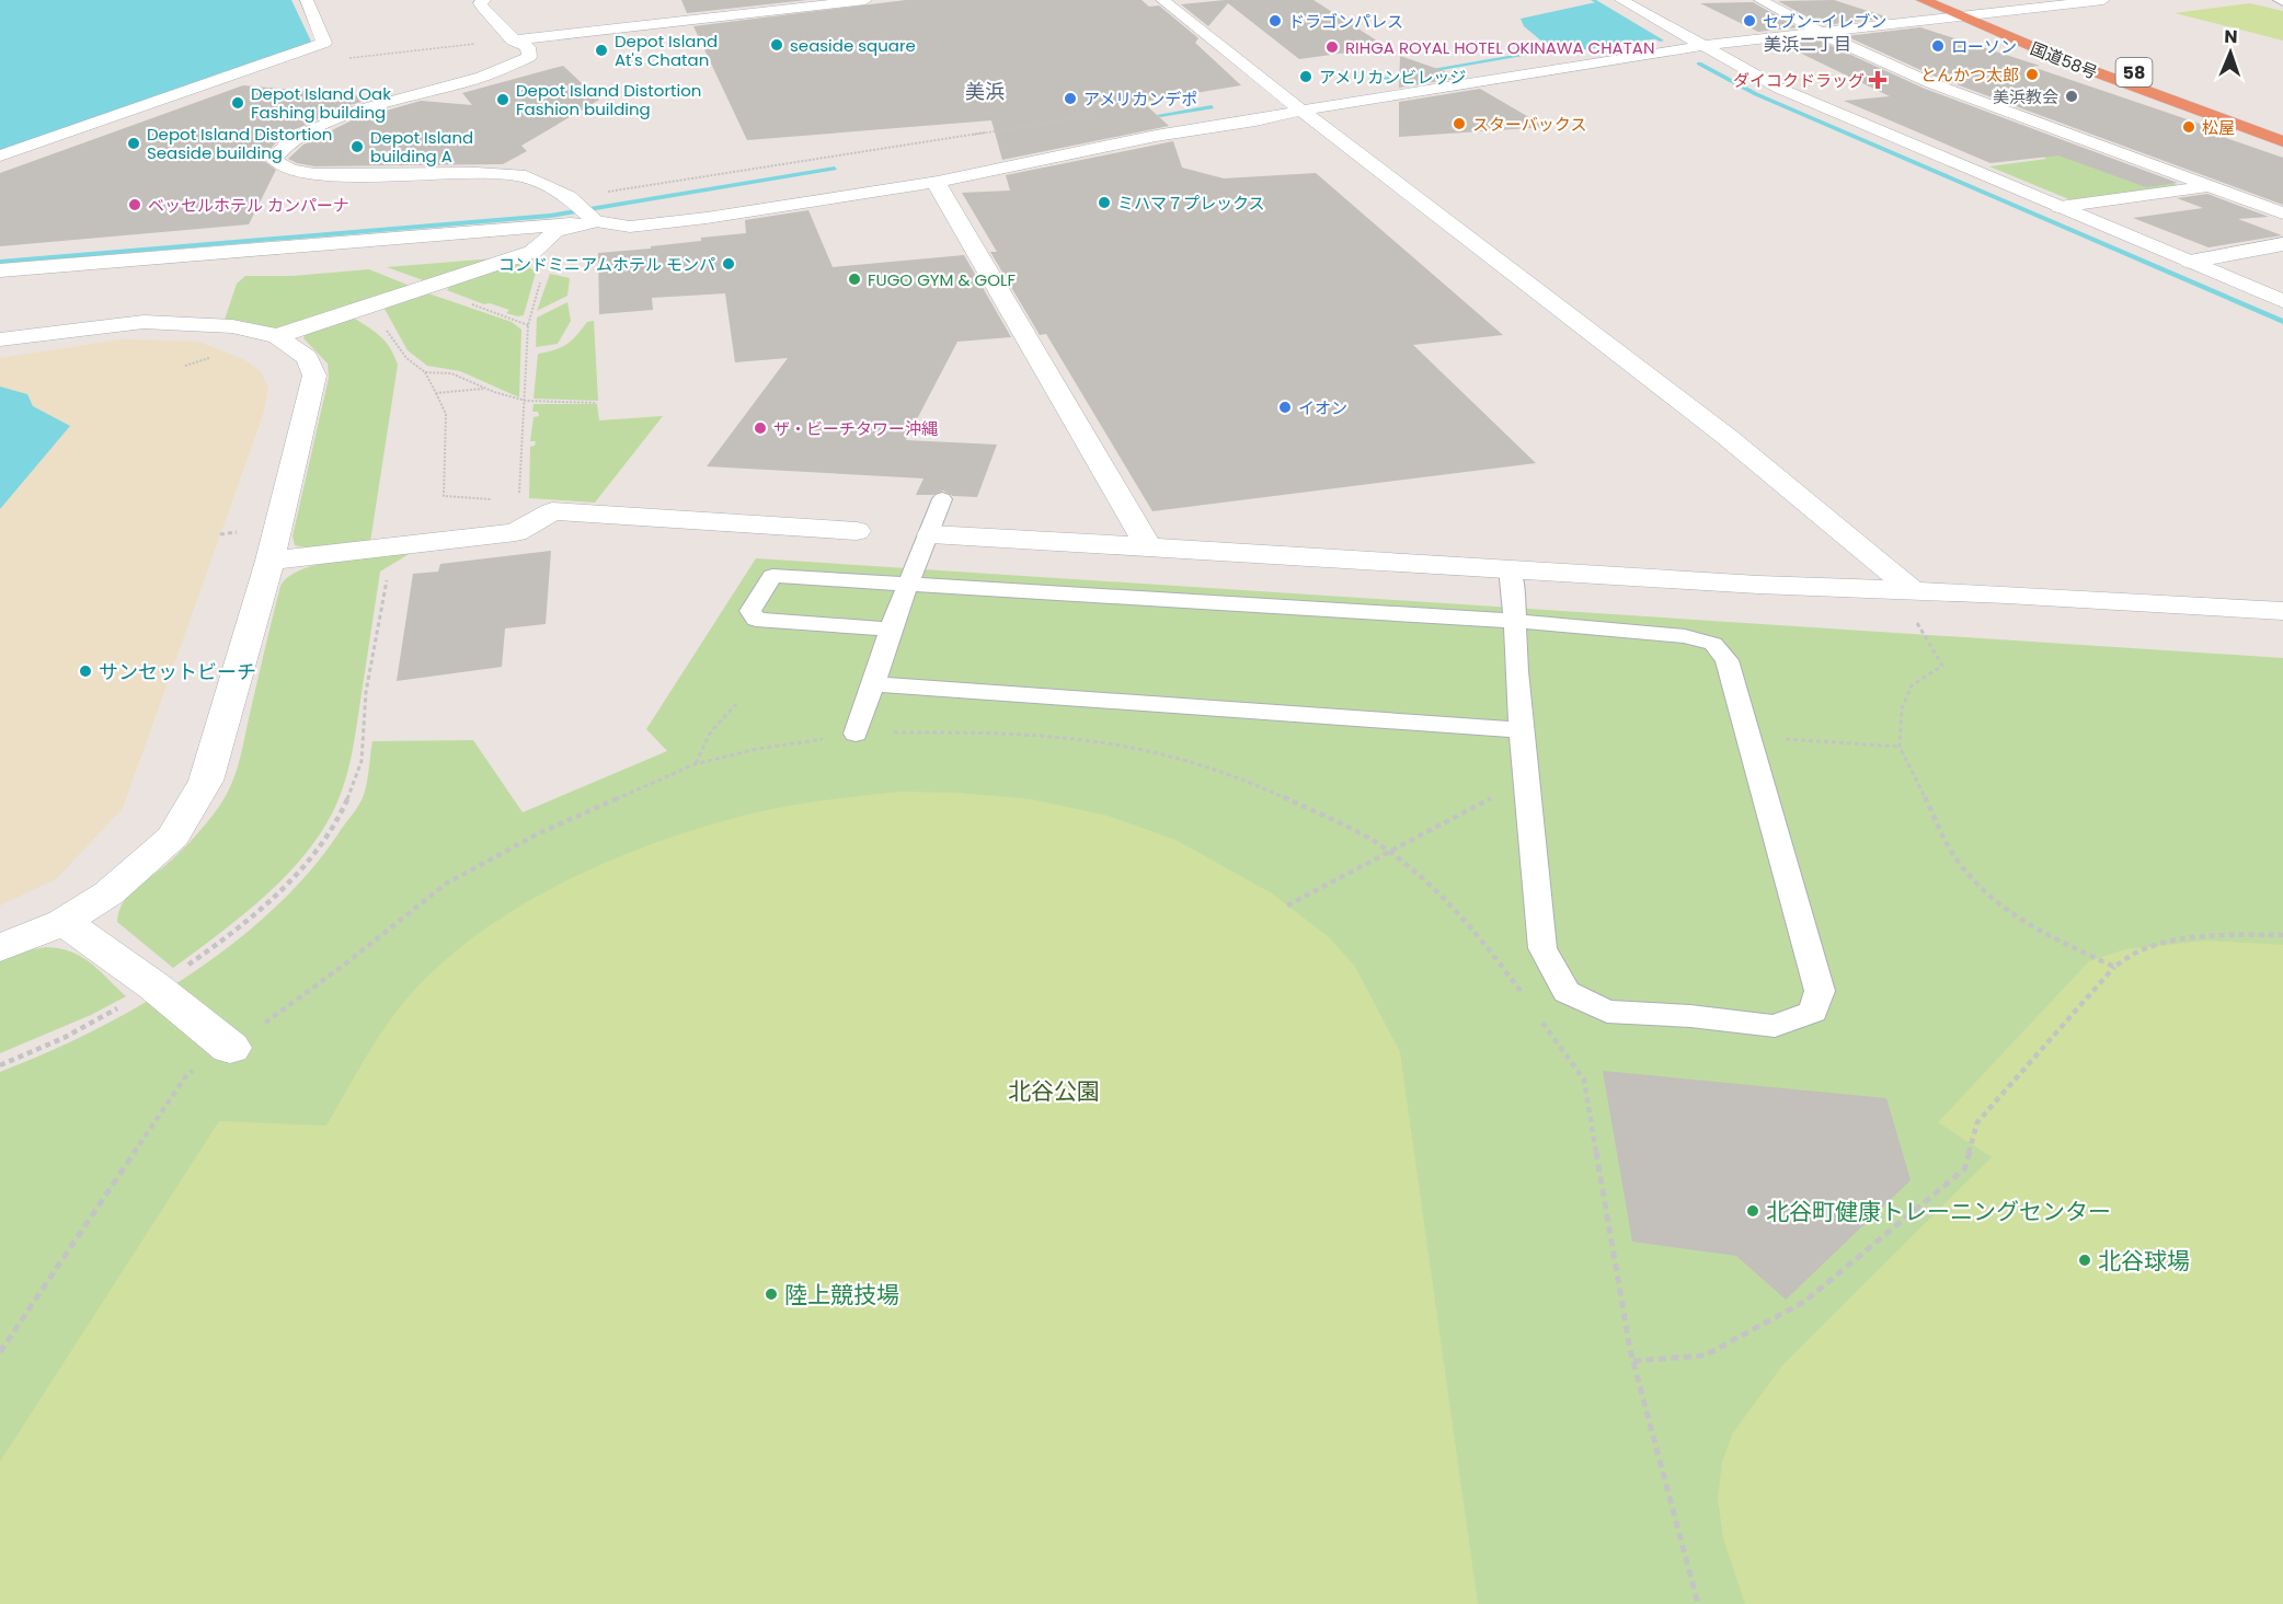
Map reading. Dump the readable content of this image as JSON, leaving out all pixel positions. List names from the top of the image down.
{
  "streets": {
    "highway": ["国道58号", "58"]
  },
  "districts": ["美浜二丁目", "美浜"],
  "parks": ["北谷公園"],
  "places": {
    "other": [
      "ドラゴンパレス",
      "セブン-イレブン",
      "seaside square",
      "ローソン",
      "RIHGA ROYAL HOTEL OKINAWA CHATAN",
      "Depot Island At's Chatan",
      "とんかつ太郎",
      "アメリカンビレッジ",
      "美浜教会",
      "アメリカンデポ",
      "Depot Island Distortion Fashion building",
      "Depot Island Oak Fashing building",
      "スターバックス",
      "松屋",
      "Depot Island Distortion Seaside building",
      "Depot Island building A",
      "ミハマ７プレックス",
      "ベッセルホテル カンパーナ",
      "コンドミニアムホテル モンパ",
      "FUGO GYM & GOLF",
      "イオン",
      "ザ・ビーチタワー沖縄",
      "サンセットビーチ",
      "北谷町健康トレーニングセンター",
      "北谷球場",
      "陸上競技場"
    ],
    "health": ["ダイコクドラッグ"]
  },
  "north": "top"
}
